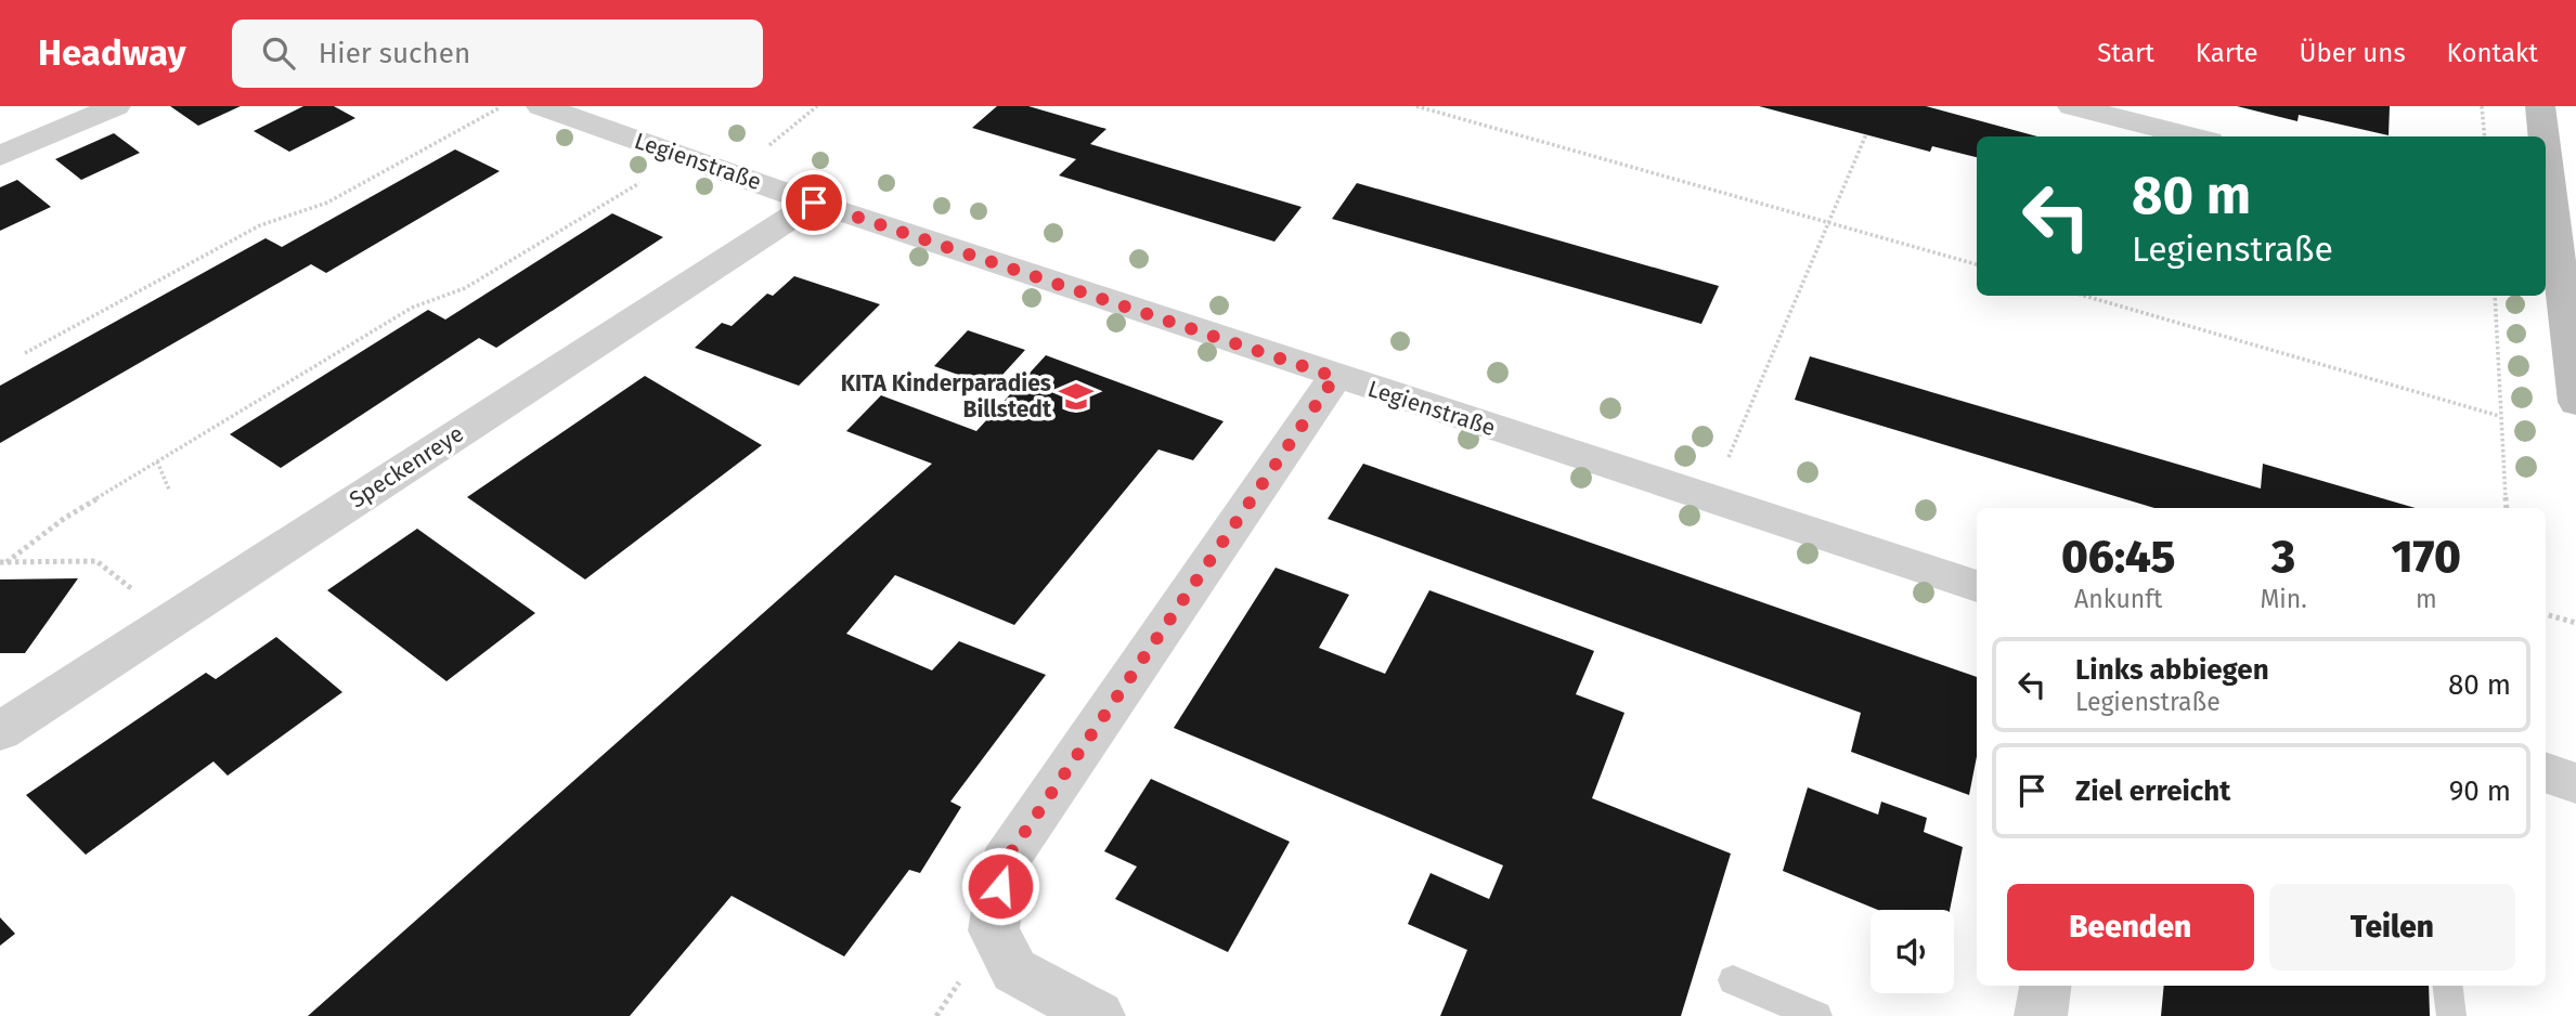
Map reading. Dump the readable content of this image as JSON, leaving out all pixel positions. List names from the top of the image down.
{
  "streets": {
    "street": ["Legienstraße", "Speckenreye"]
  },
  "crossings": [
    ["Legienstraße", "Speckenreye"]
  ],
  "places": {
    "school or university": ["KITA Kinderparadies Billstedt"]
  },
  "page": {
    "header": "Headway",
    "search": "Hier suchen",
    "nav": [
      "Start",
      "Karte",
      "Über uns",
      "Kontakt"
    ],
    "turn": ["80 m", "Legienstraße"],
    "eta": [
      "06:45",
      "Ankunft",
      "3",
      "Min.",
      "170",
      "m"
    ],
    "list": [
      {
        "name": "Links abbiegen",
        "note": "Legienstraße",
        "value": "80 m"
      },
      {
        "name": "Ziel erreicht",
        "value": "90 m"
      }
    ],
    "buttons": ["Beenden", "Teilen"]
  }
}
